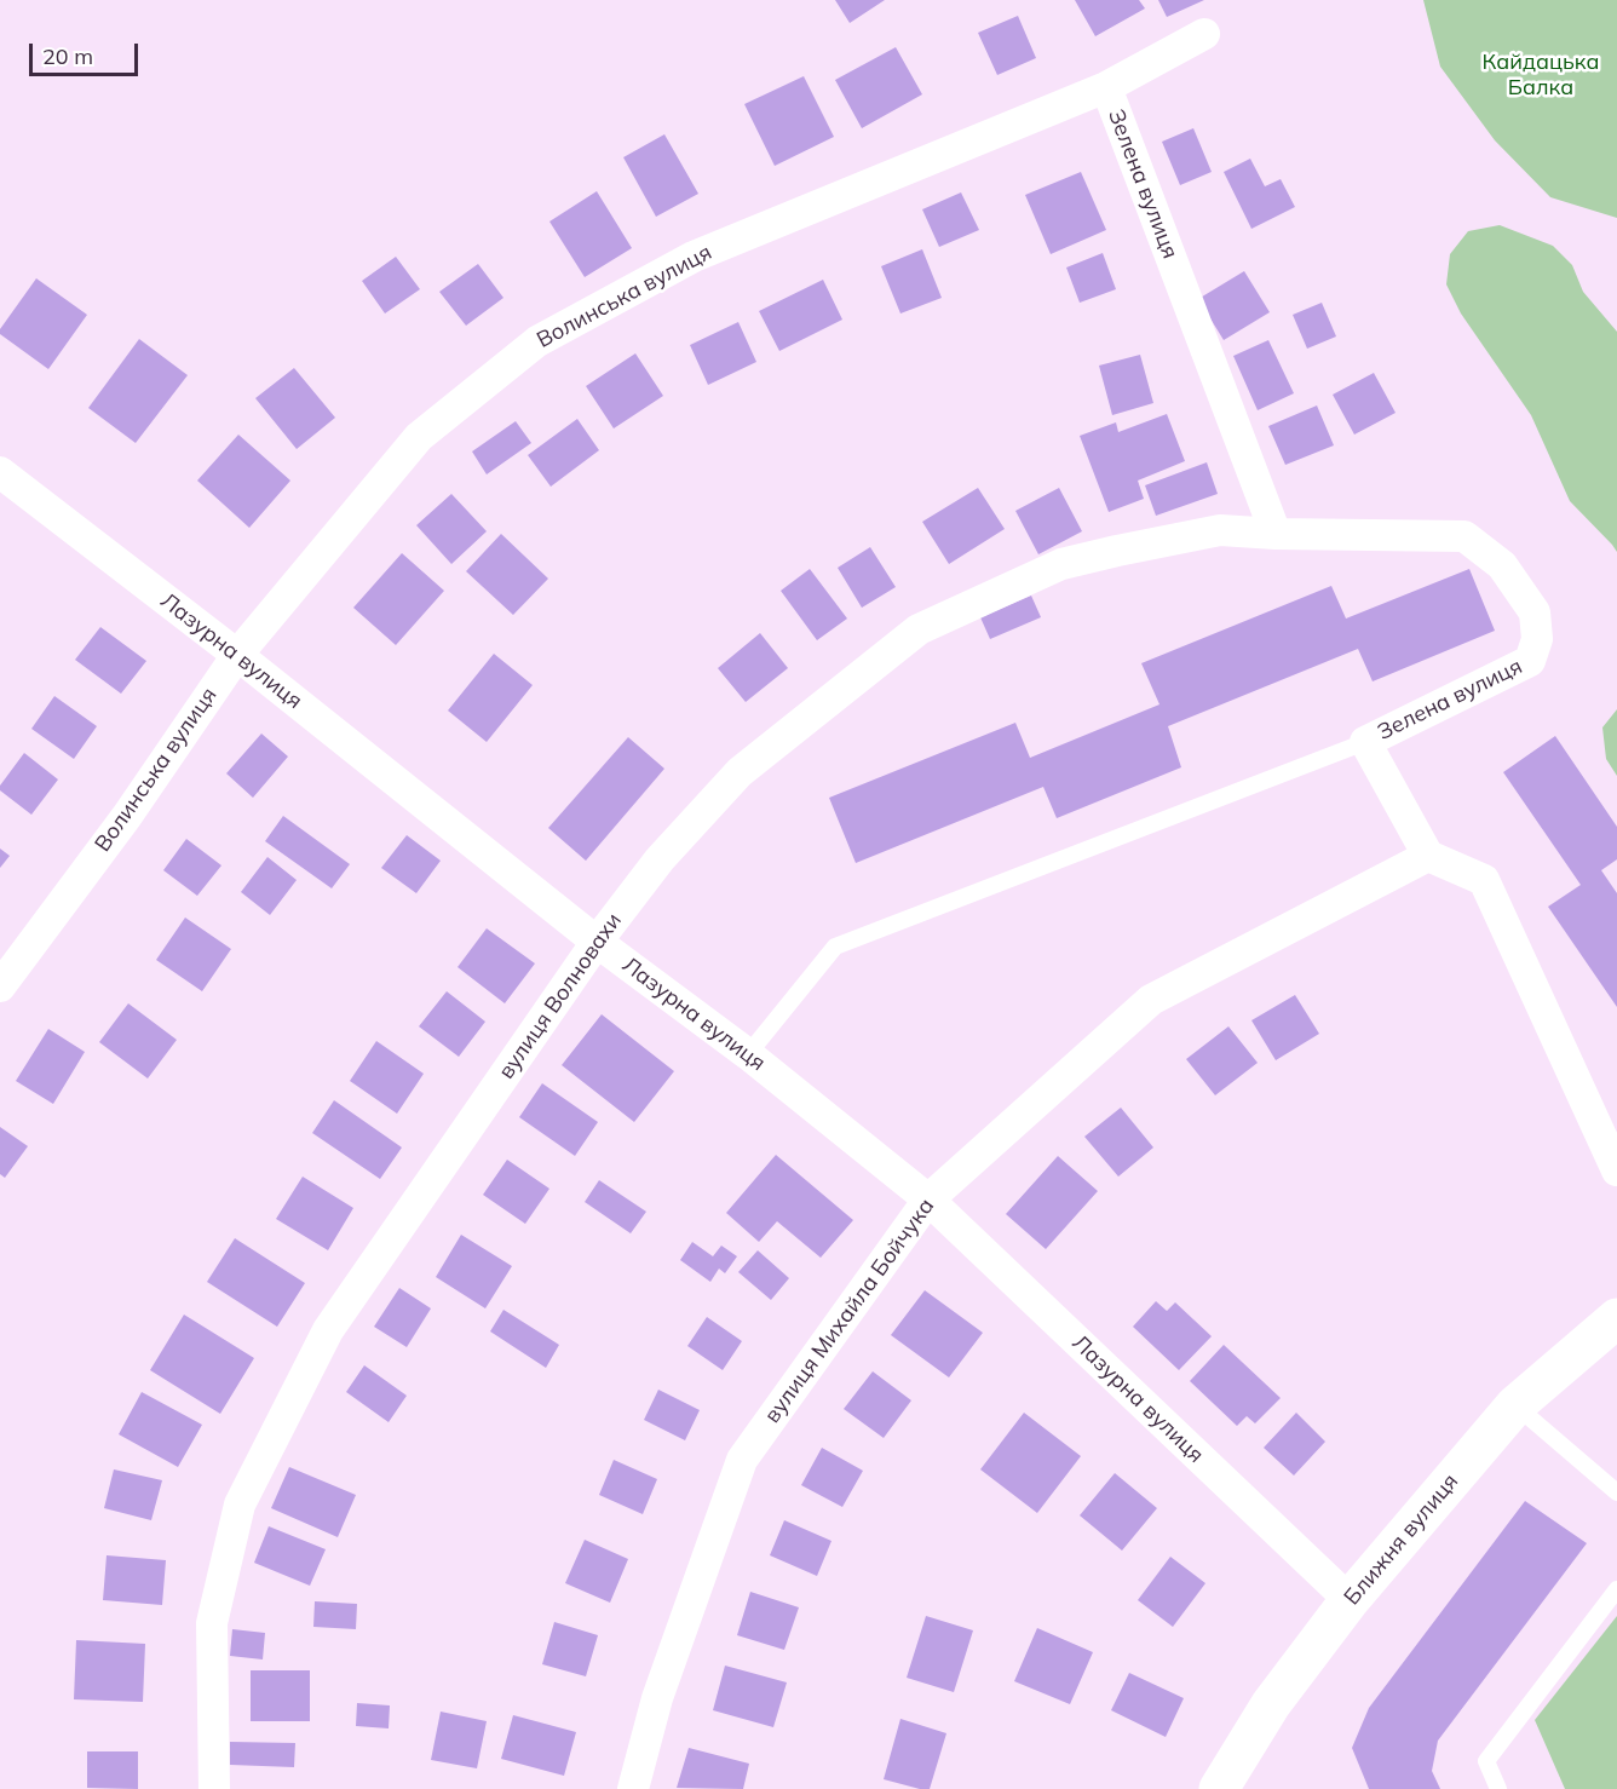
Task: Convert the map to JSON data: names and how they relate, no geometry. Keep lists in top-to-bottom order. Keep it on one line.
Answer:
{"streets":{"street":["Зелена вулиця","Волинська вулиця","Лазурна вулиця","вулиця Волновахи","вулиця Михайла Бойчука","Ближня вулиця"]},"crossings":[["Зелена вулиця","Волинська вулиця"],["Зелена вулиця","вулиця Волновахи"],["Зелена вулиця","вулиця Михайла Бойчука"],["Волинська вулиця","Лазурна вулиця"],["Лазурна вулиця","вулиця Волновахи"],["Лазурна вулиця","вулиця Михайла Бойчука"],["Лазурна вулиця","Ближня вулиця"]],"parks":["Кайдацька Балка"],"scale_bar":"20 m"}
